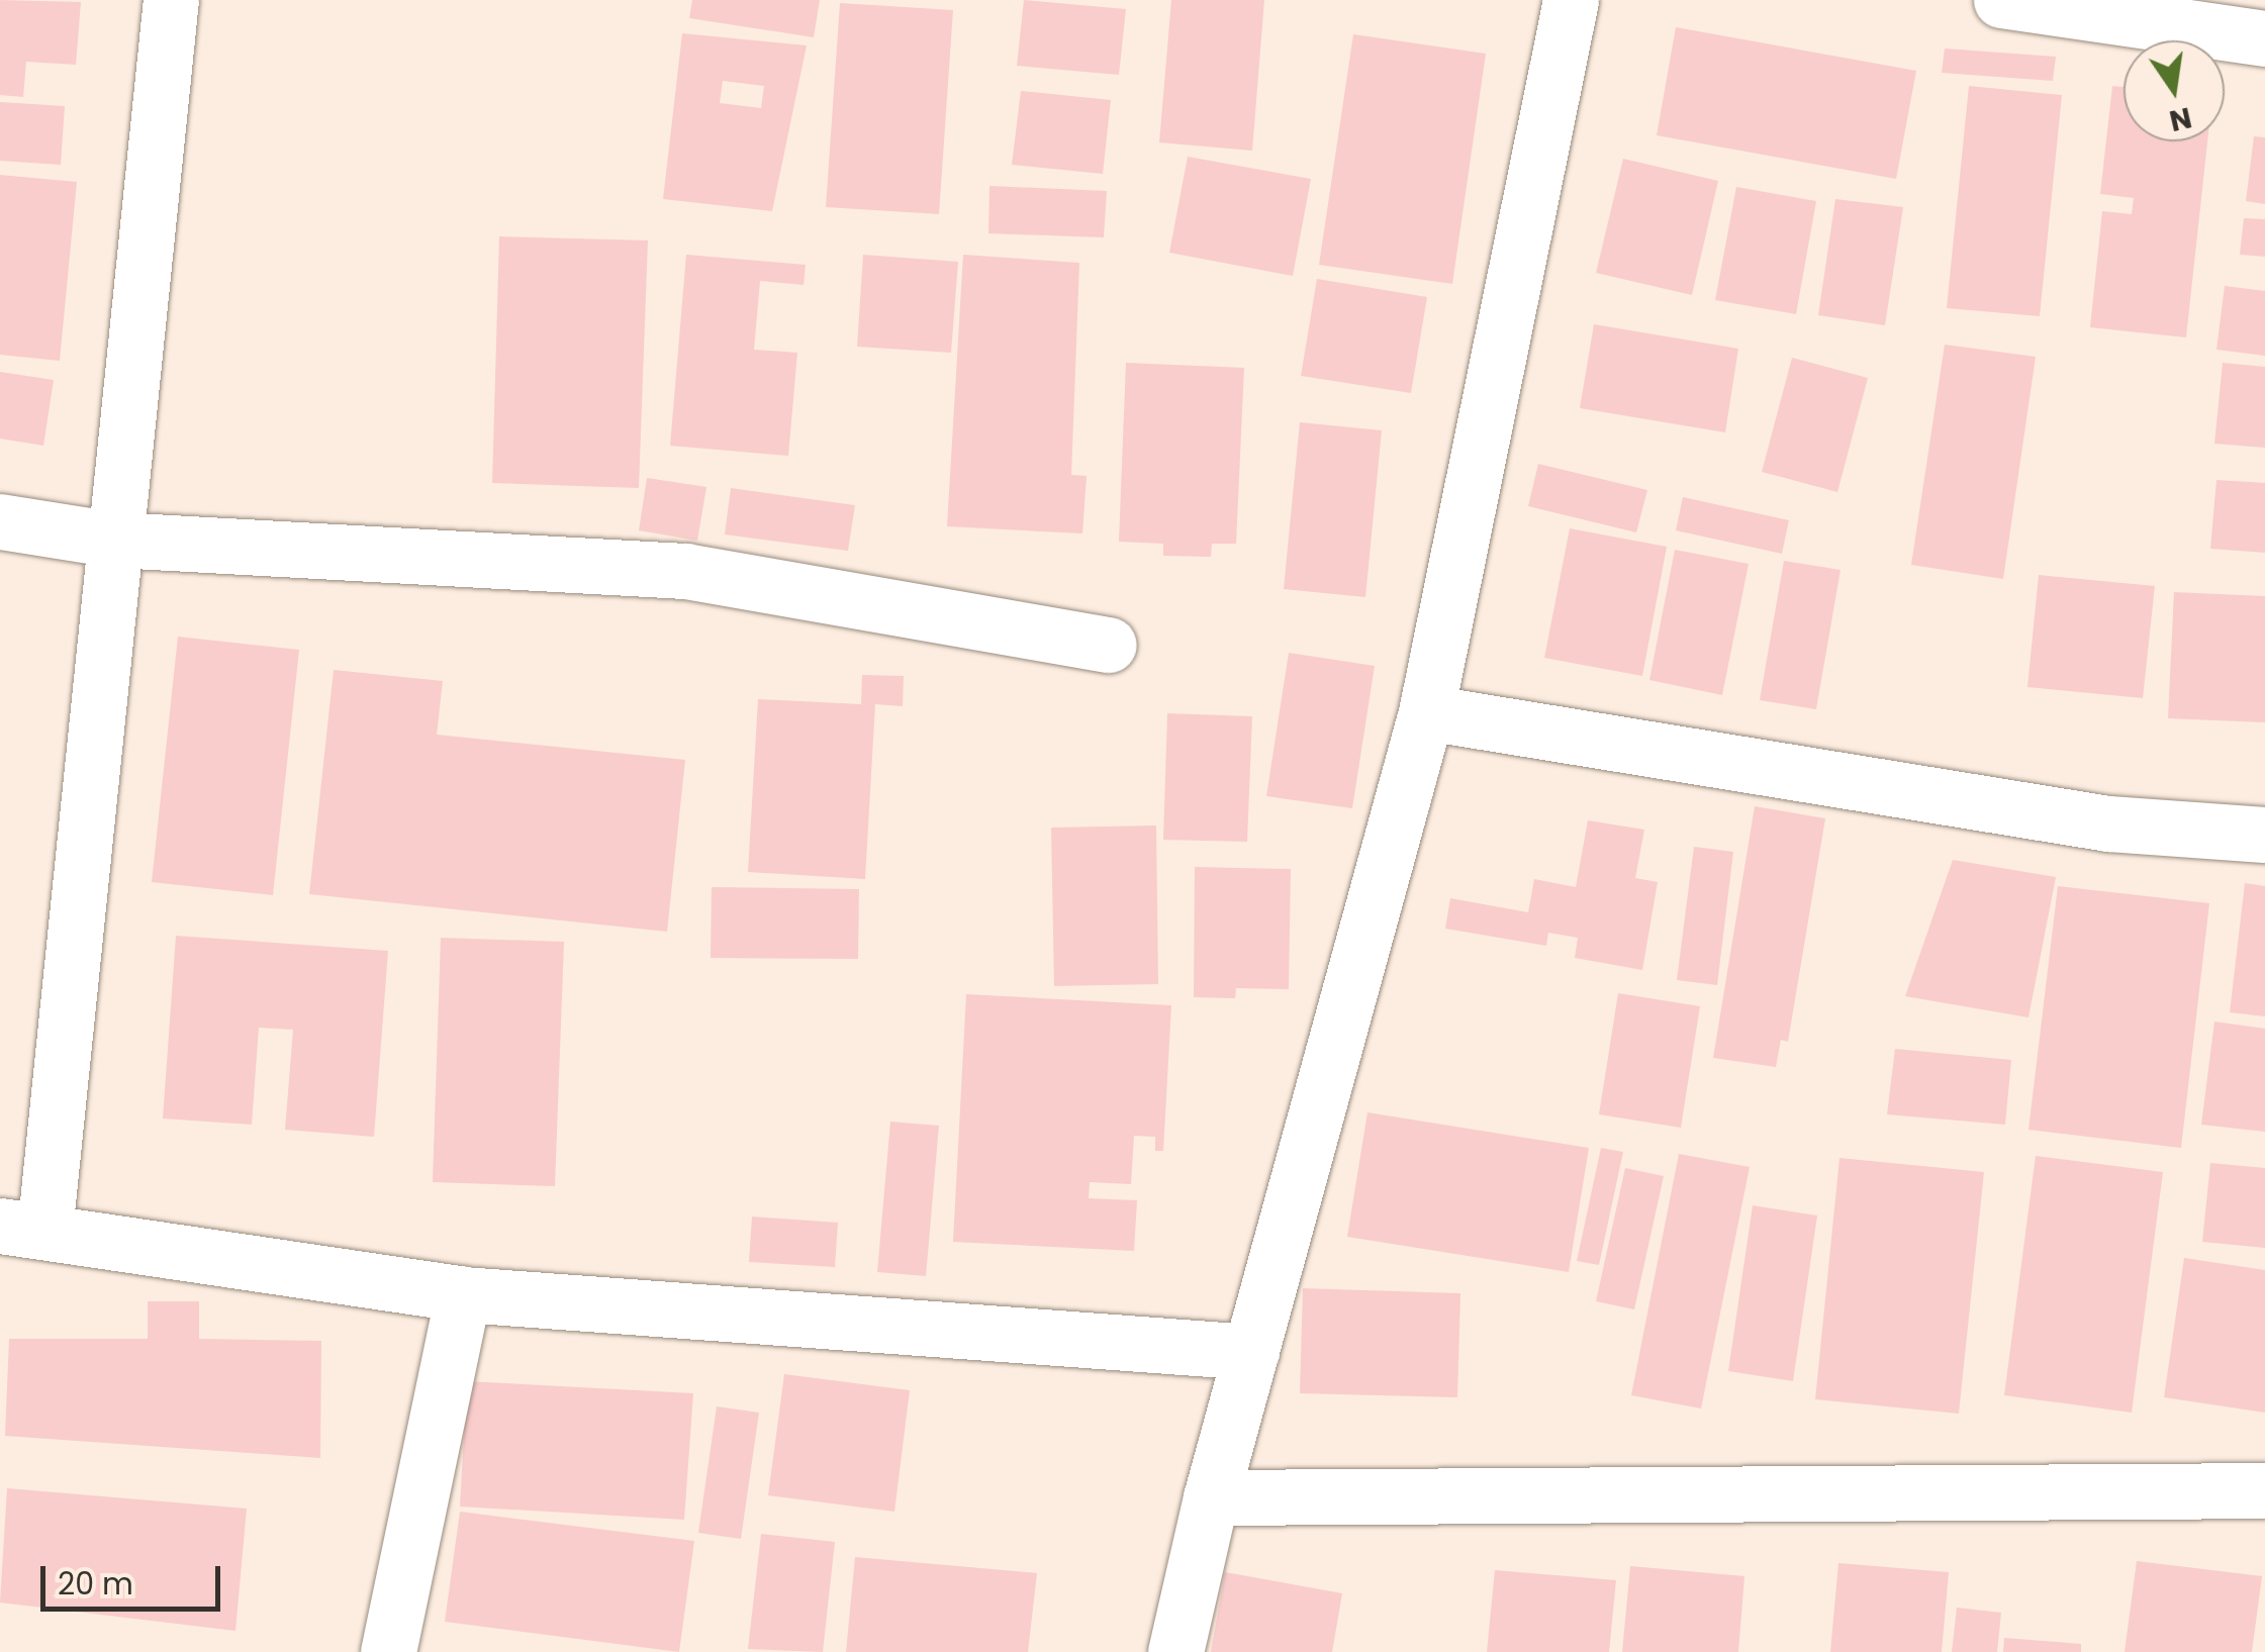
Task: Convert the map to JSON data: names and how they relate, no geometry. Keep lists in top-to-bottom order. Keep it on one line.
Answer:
{"scale_bar":"20 m","north":"bottom"}
